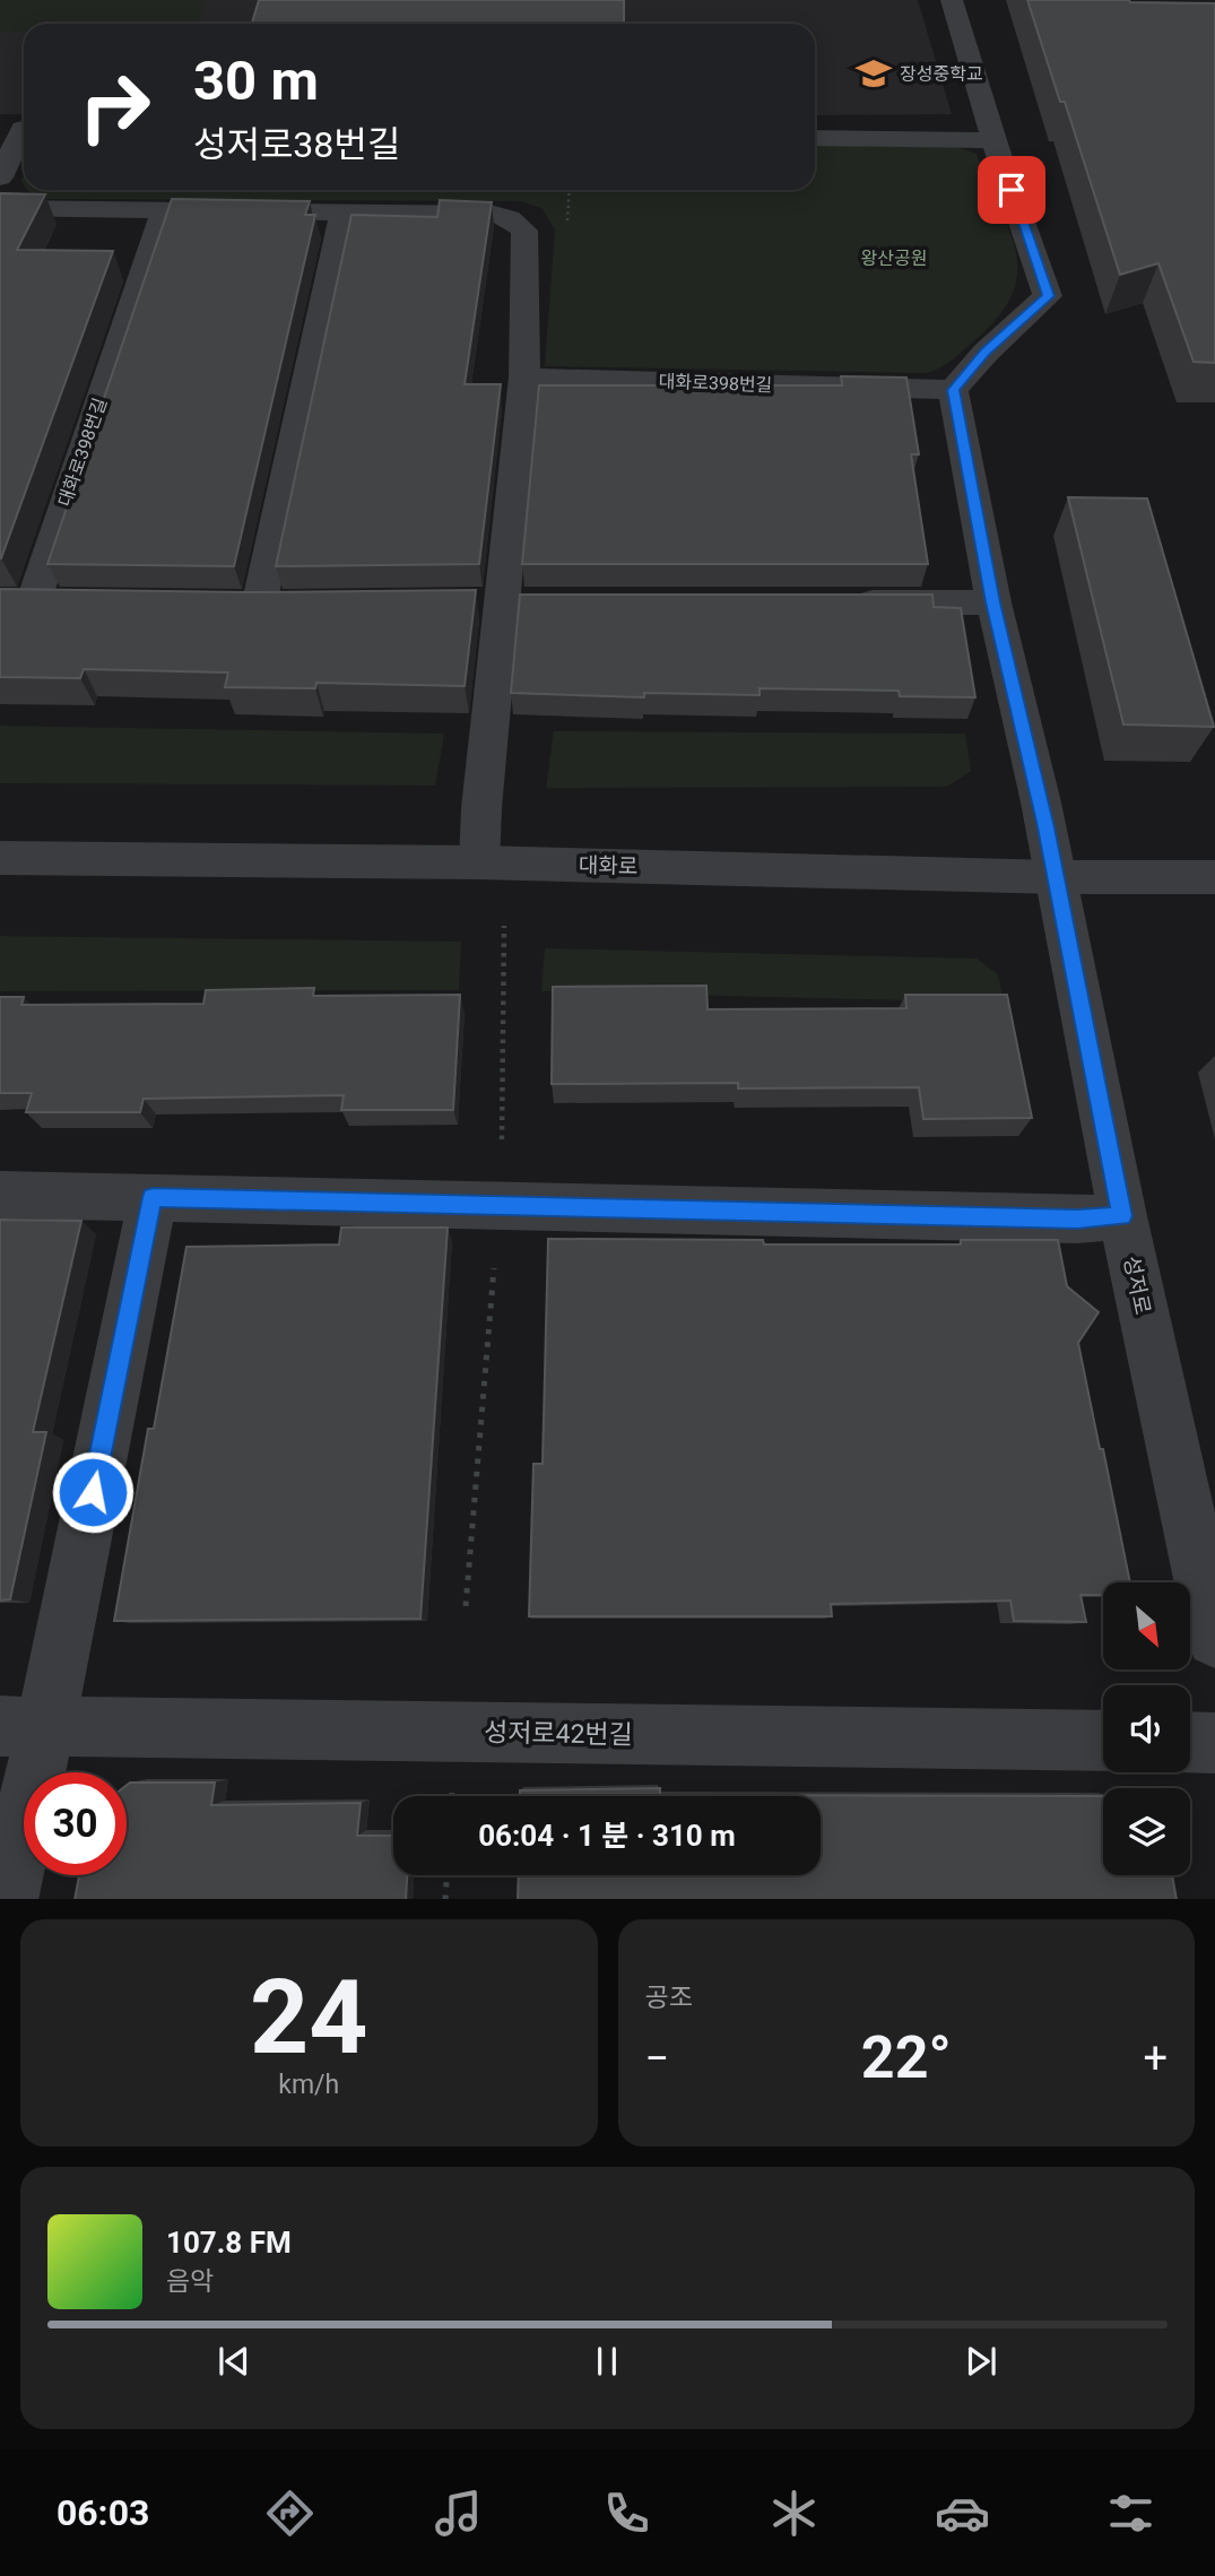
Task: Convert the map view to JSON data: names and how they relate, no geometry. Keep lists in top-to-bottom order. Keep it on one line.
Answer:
{"streets":{"street":["대화로398번길","대화로","성저로","성저로42번길"]},"crossings":[["대화로398번길","성저로"],["대화로","성저로"]],"parks":["왕산공원"],"places":{"school or university":["장성중학교"]},"north":"bottom right","page":{"turn":["30 m","성저로38번길"],"limit":"30","trip":"06:04 · 1 분 · 310 m","tile":[["24","km/h"],"공조"],"heat":["−","22°","+"],"song":["107.8 FM","음악"],"tabs":"06:03"}}
